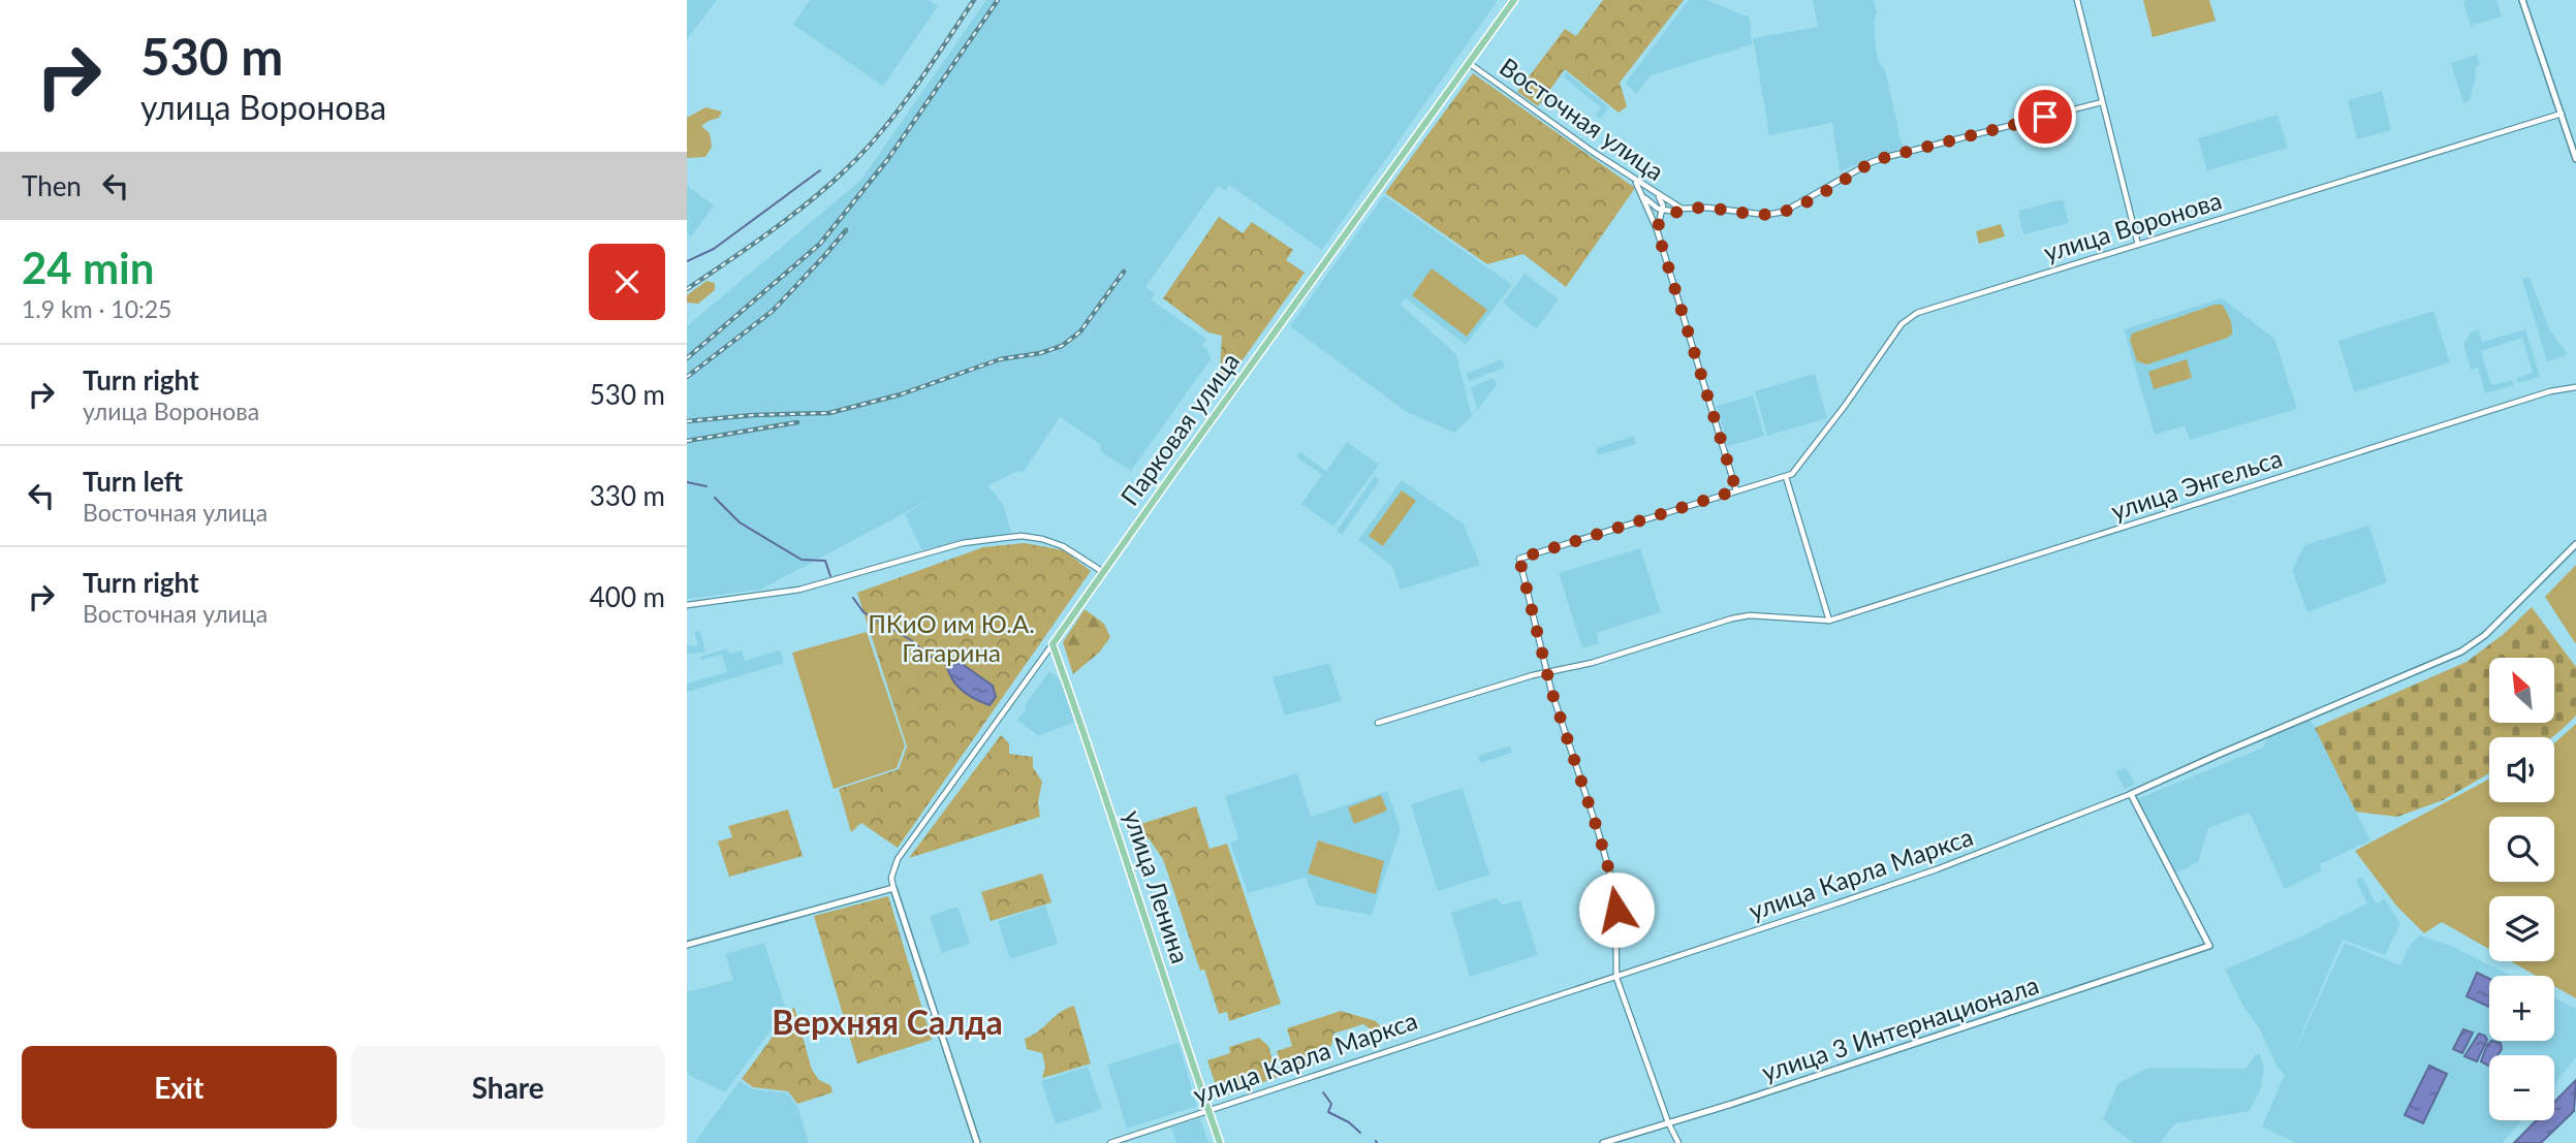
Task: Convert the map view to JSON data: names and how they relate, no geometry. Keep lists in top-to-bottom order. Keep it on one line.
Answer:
{"streets":{"main road":["Парковая улица","улица Карла Маркса","улица Ленина","улица 3 Интернационала"],"street":["Восточная улица","улица Воронова","улица Энгельса"]},"crossings":[["Восточная улица","Парковая улица"],["Парковая улица","улица Ленина"],["улица Карла Маркса","улица Ленина"],["улица Карла Маркса","улица 3 Интернационала"]],"districts":["Верхняя Салда"],"parks":["ПКиО им Ю.А. Гагарина"],"north":"top left","page":{"turn":["530 m","улица Воронова"],"then":"Then","heading":["24 min","1.9 km · 10:25"],"list":[{"name":"Turn right","note":"улица Воронова","value":"530 m"},{"name":"Turn left","note":"Восточная улица","value":"330 m"},{"name":"Turn right","note":"Восточная улица","value":"400 m"}],"map_buttons":["+","−"],"buttons":["Exit","Share"]}}
